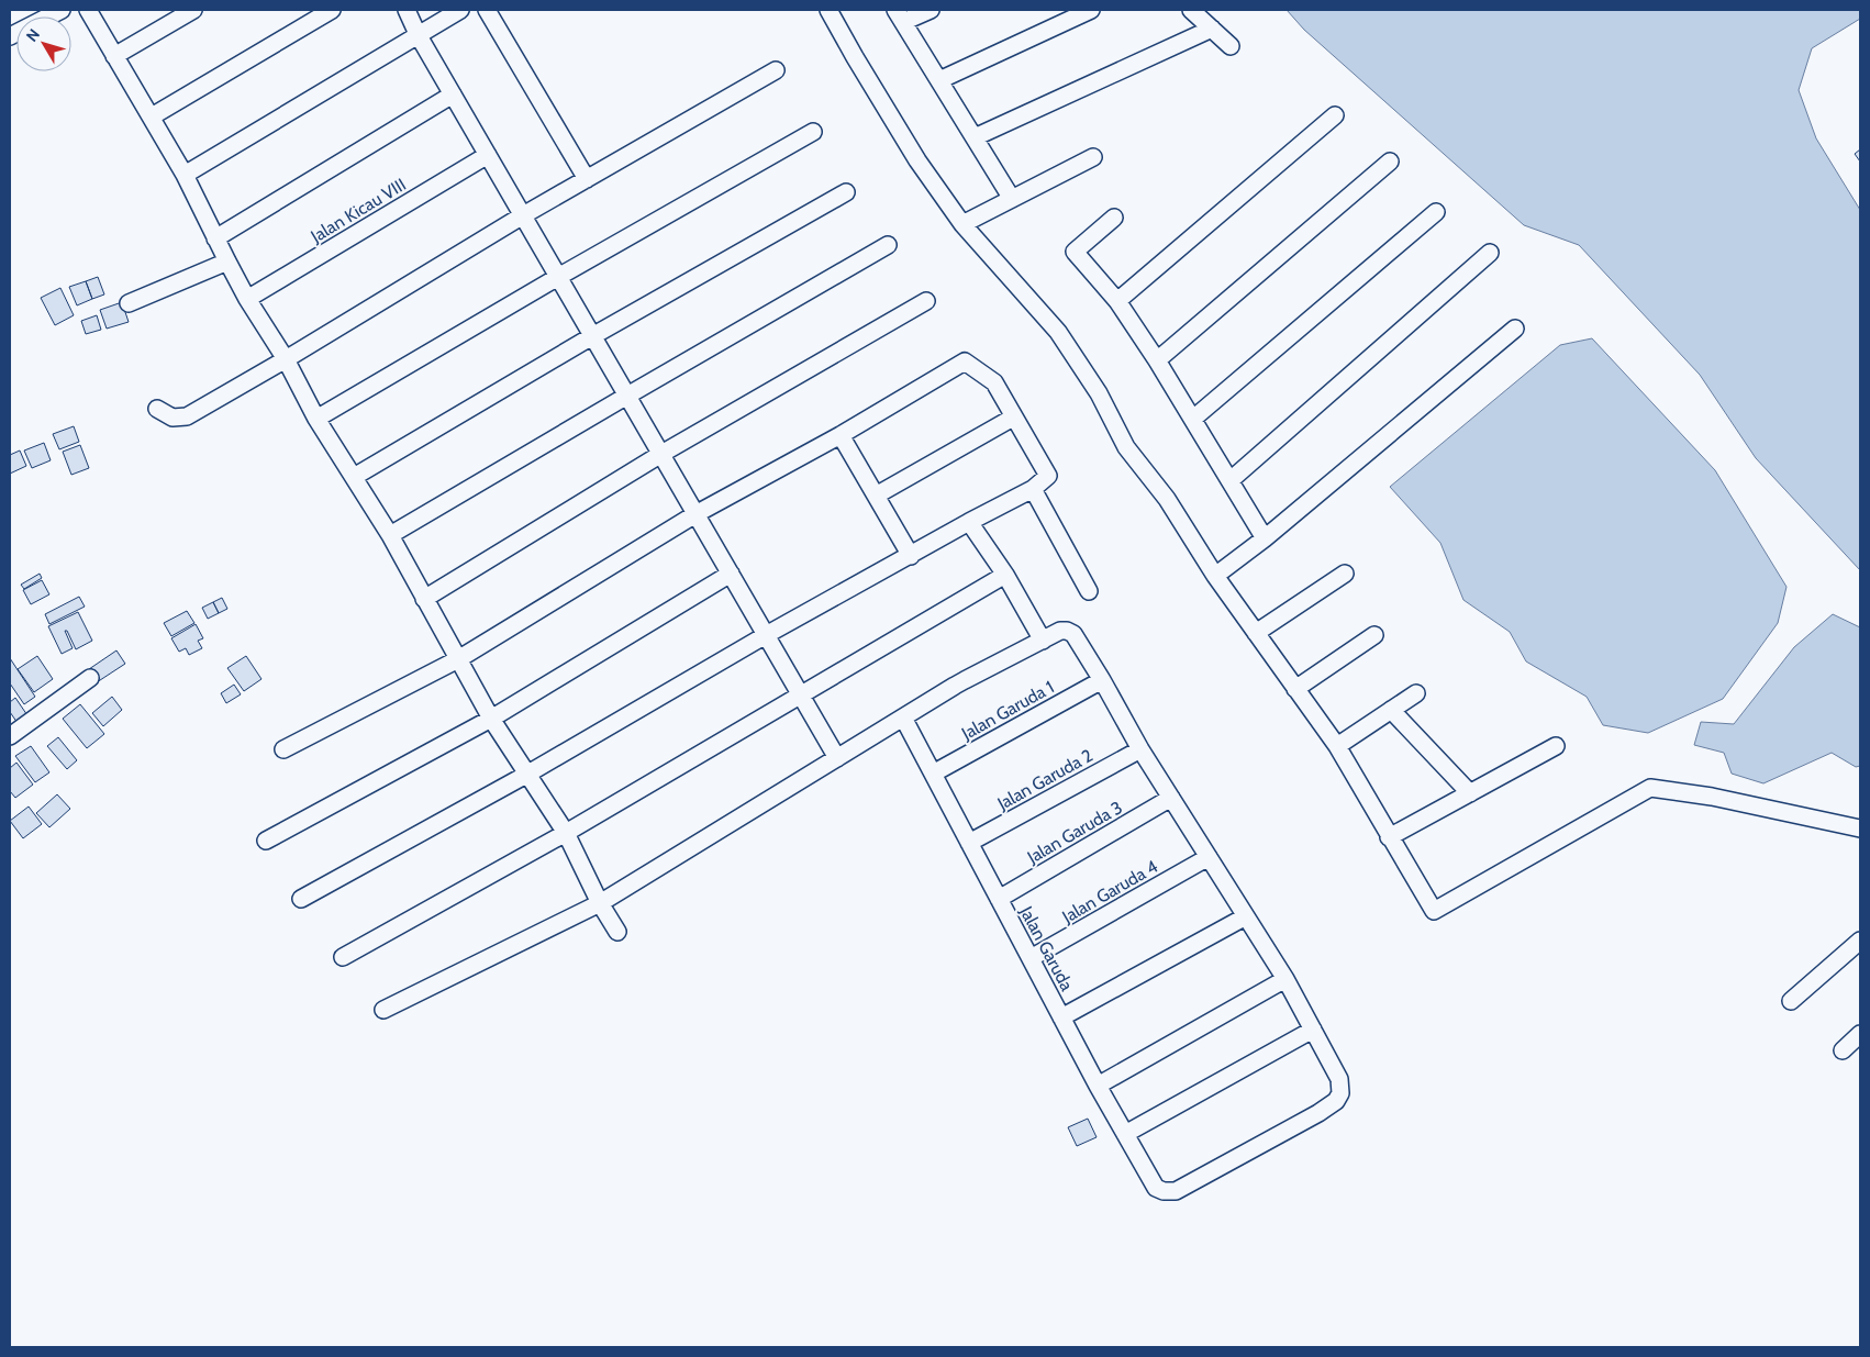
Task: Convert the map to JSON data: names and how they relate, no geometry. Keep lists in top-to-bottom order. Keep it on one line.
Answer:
{"streets":{"street":["Jalan Kicau VIII","Jalan Garuda 1","Jalan Garuda 2","Jalan Garuda 3","Jalan Garuda 4","Jalan Garuda"]},"crossings":[["Jalan Garuda 1","Jalan Garuda"],["Jalan Garuda 2","Jalan Garuda"],["Jalan Garuda 3","Jalan Garuda"],["Jalan Garuda 4","Jalan Garuda"]],"north":"top left"}
